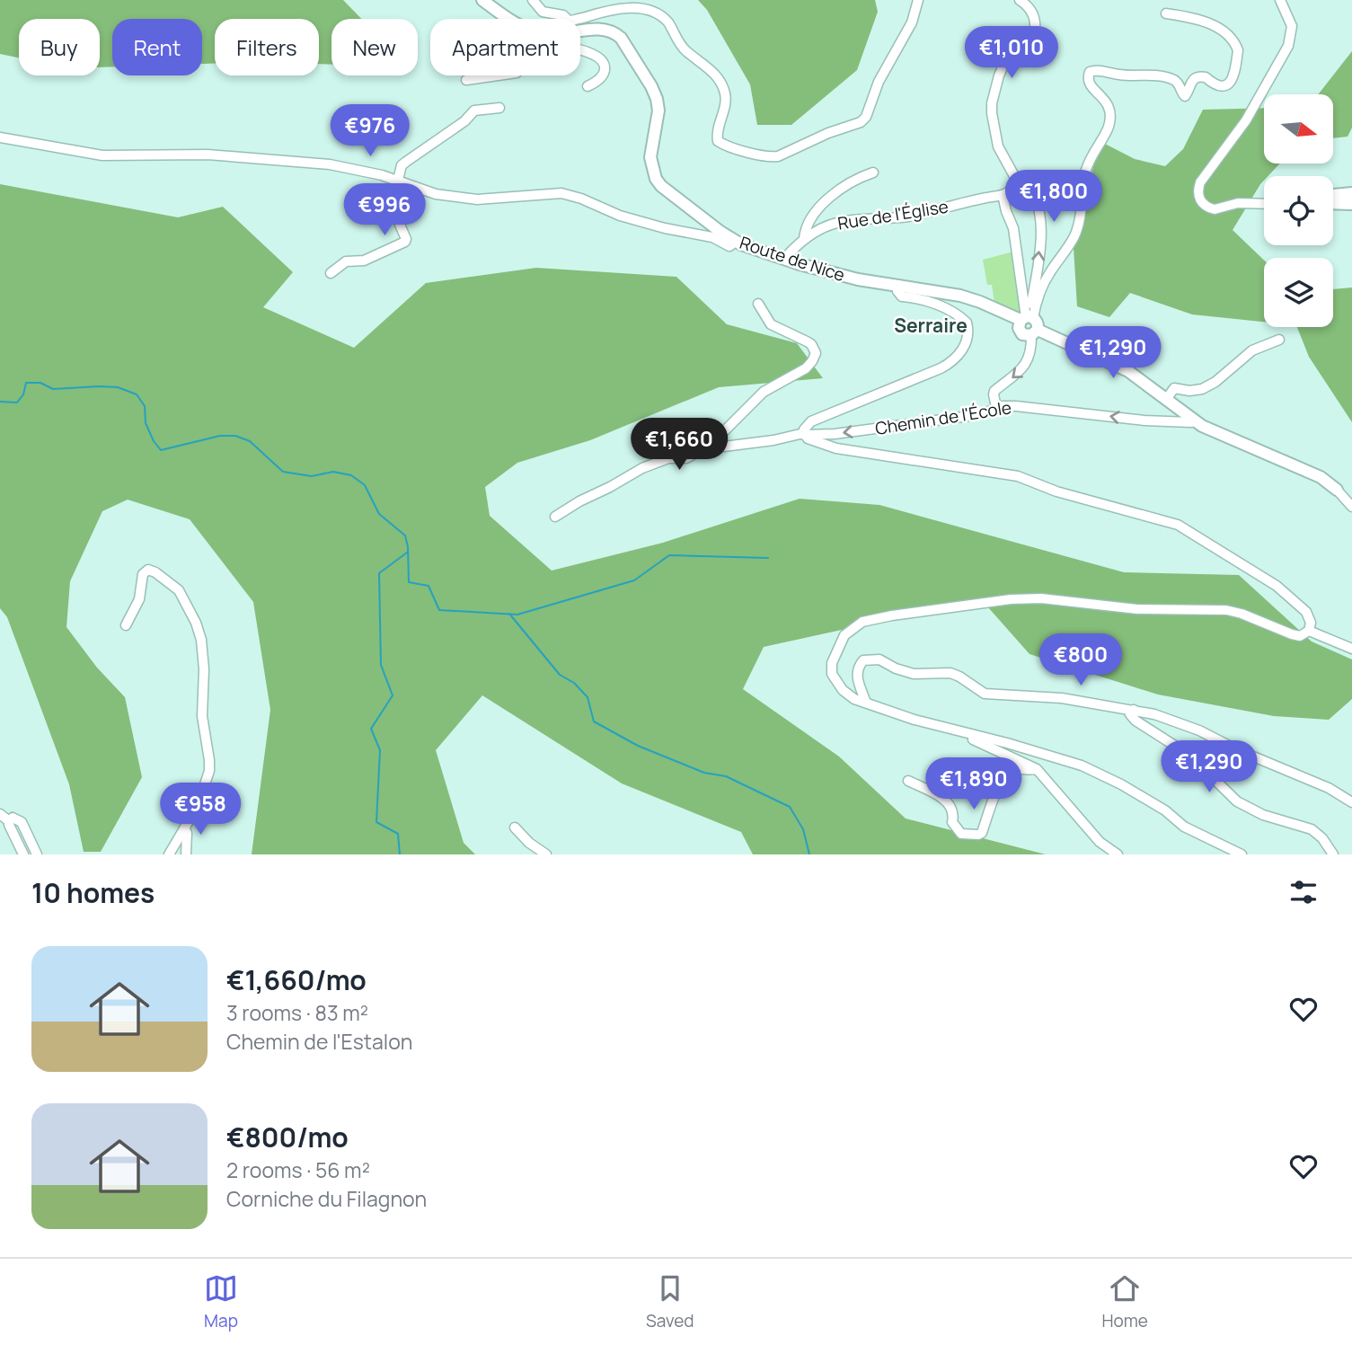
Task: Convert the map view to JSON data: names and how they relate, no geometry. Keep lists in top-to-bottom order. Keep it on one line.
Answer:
{"streets":{"main road":["Route de Nice"],"street":["Rue de l'Église","Chemin de l'École"]},"crossings":[["Rue de l'Église","Route de Nice"],["Route de Nice","Chemin de l'École"]],"one_way":["Chemin de l'École"],"districts":["Serraire"],"north":"right","page":{"chip":["Buy","Rent","Filters","New","Apartment"],"price":["€1,010","€976","€1,800","€996","€1,290","€1,660","€800","€1,290","€1,890","€958"],"heading":"10 homes","list":[{"name":"€1,660/mo","note":"3 rooms · 83 m² · Chemin de l'Estalon"},{"name":"€800/mo","note":"2 rooms · 56 m² · Corniche du Filagnon"}],"tabs":["Map","Saved","Home"]}}
